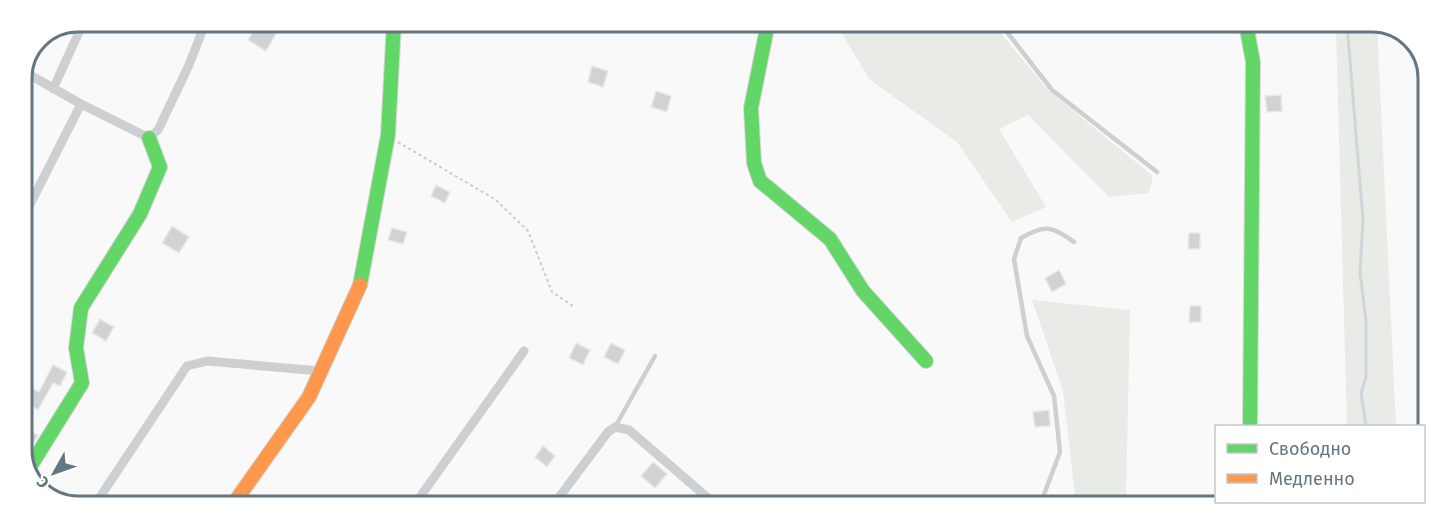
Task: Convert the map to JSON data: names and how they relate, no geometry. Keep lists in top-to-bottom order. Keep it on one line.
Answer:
{"legend":["Свободно","Медленно"],"north":"bottom left"}
